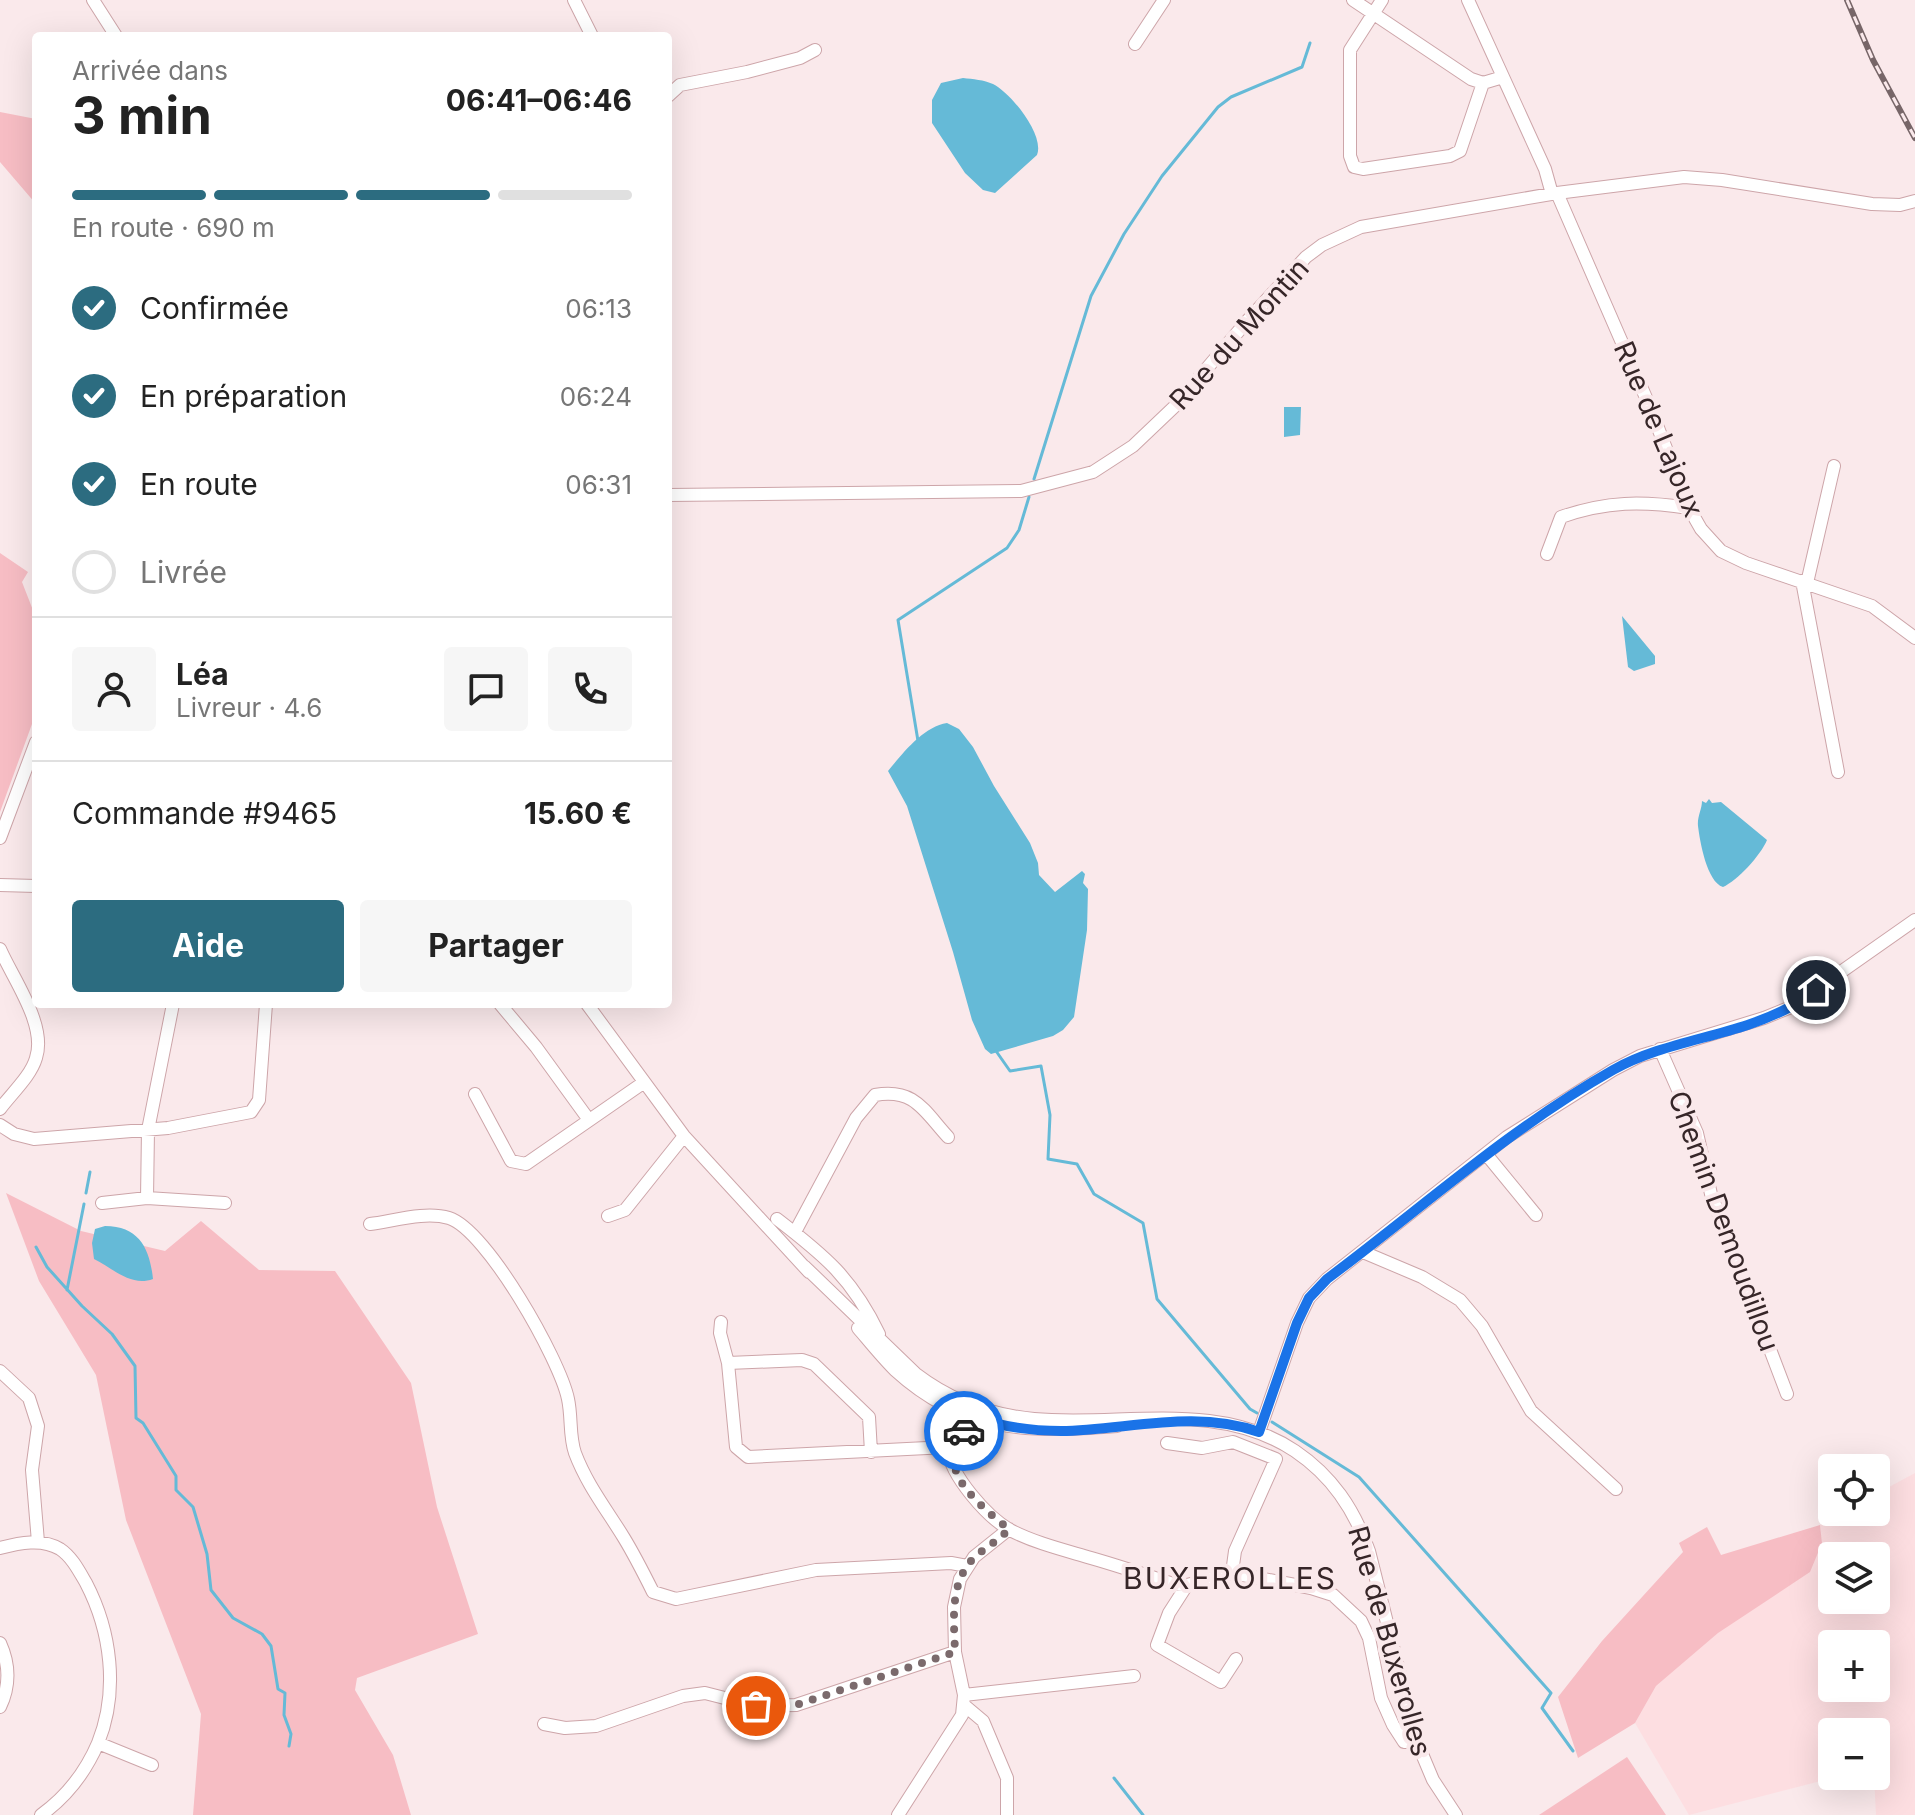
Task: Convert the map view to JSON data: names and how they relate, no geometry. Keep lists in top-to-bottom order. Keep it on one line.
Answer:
{"streets":{"street":["Rue du Montin","Rue de Lajoux","Chemin Demoudillou","Rue de Buxerolles"]},"crossings":[["Rue du Montin","Rue de Lajoux"]],"districts":["BUXEROLLES"],"page":{"heading":["3 min","Arrivée dans","06:41–06:46"],"panel":["Léa","Livreur · 4.6","Commande #9465","15.60 €"],"bar":"En route · 690 m","list":[["Confirmée","06:13"],["En préparation","06:24"],["En route","06:31"],"Livrée"],"buttons":["Aide","Partager"],"map_buttons":["+","−"]}}
